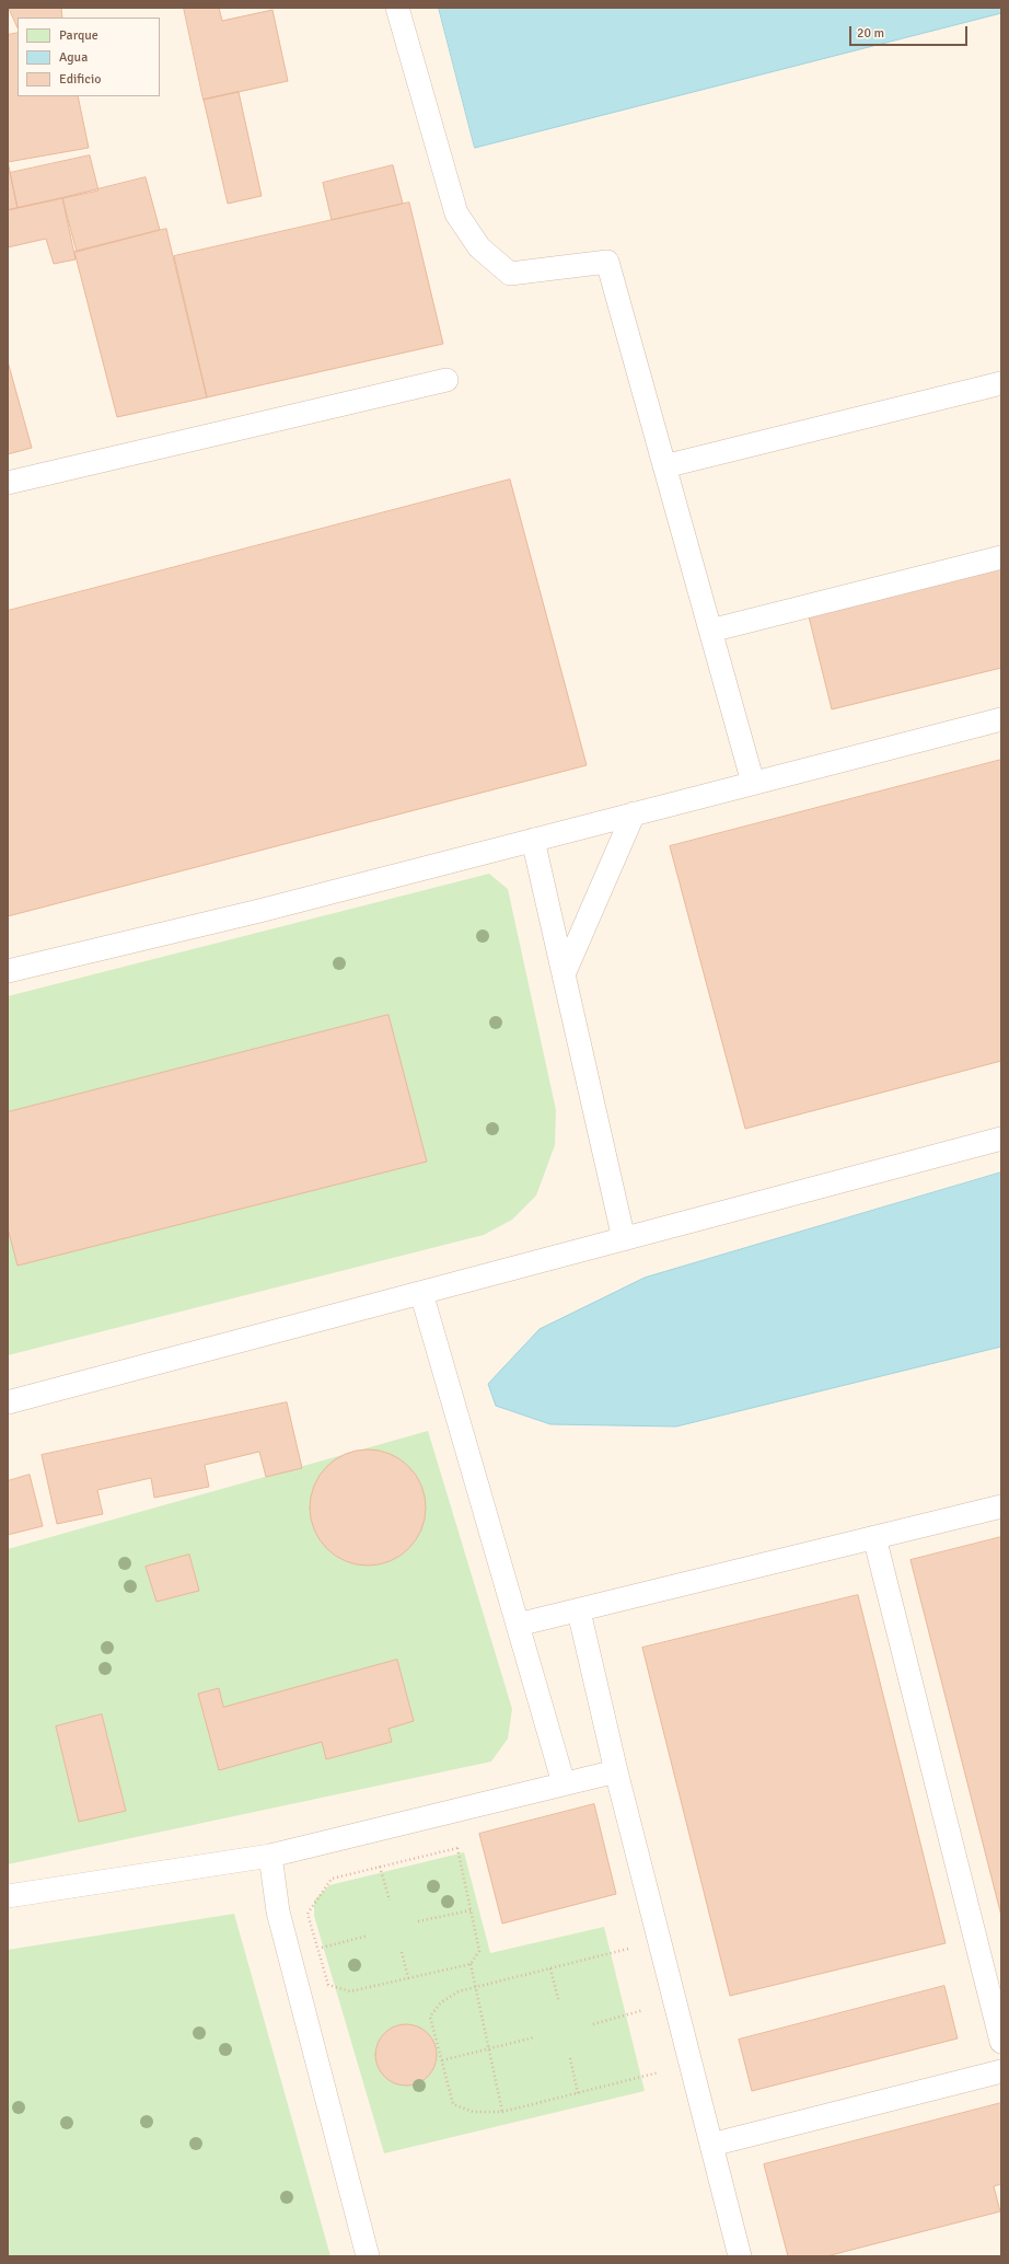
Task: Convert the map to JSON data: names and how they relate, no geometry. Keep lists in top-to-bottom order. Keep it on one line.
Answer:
{"legend":["Parque","Agua","Edificio"],"scale_bar":"20 m"}
